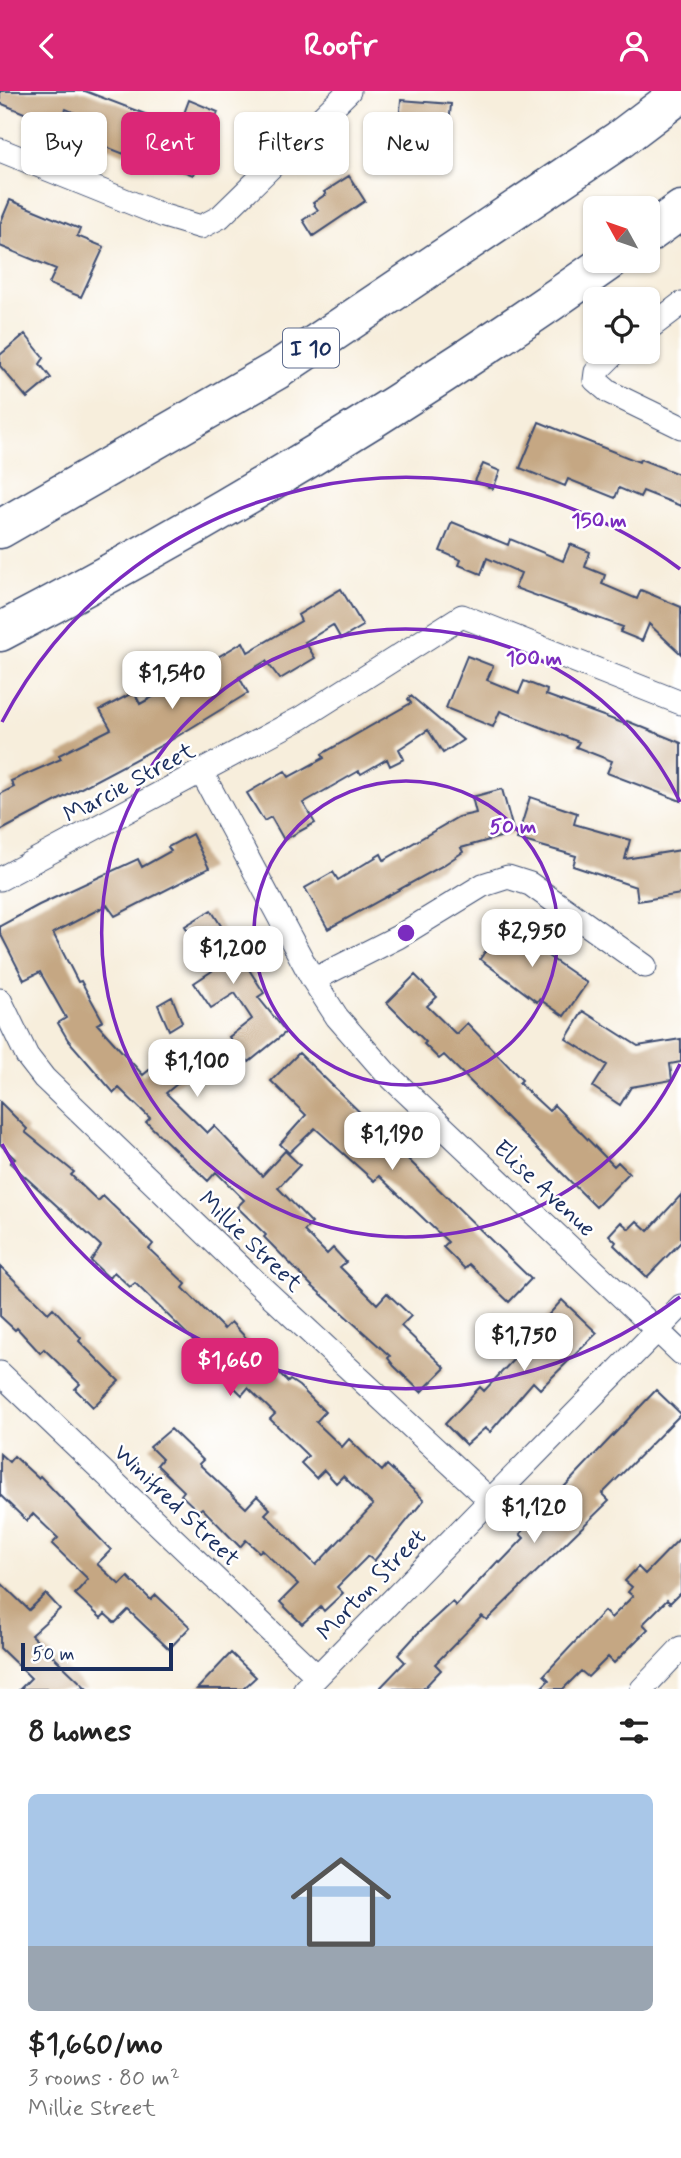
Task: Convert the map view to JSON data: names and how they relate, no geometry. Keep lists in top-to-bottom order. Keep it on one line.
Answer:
{"streets":{"highway":["I 10"],"street":["Marcie Street","Elise Avenue","Millie Street","Winifred Street","Morton Street"]},"crossings":[["Marcie Street","Elise Avenue"],["Elise Avenue","Morton Street"],["Millie Street","Morton Street"],["Winifred Street","Morton Street"]],"scale_bar":"50 m","north":"top left","page":{"header":"Roofr","chip":["Buy","Rent","Filters","New"],"price":["$1,540","$2,950","$1,200","$1,100","$1,190","$1,750","$1,660","$1,120"],"scale":"50 m","heading":"8 homes","list":[{"name":"$1,660/mo","note":"3 rooms · 80 m² · Millie Street"}]},"rings":["150 m","100 m","50 m"]}
